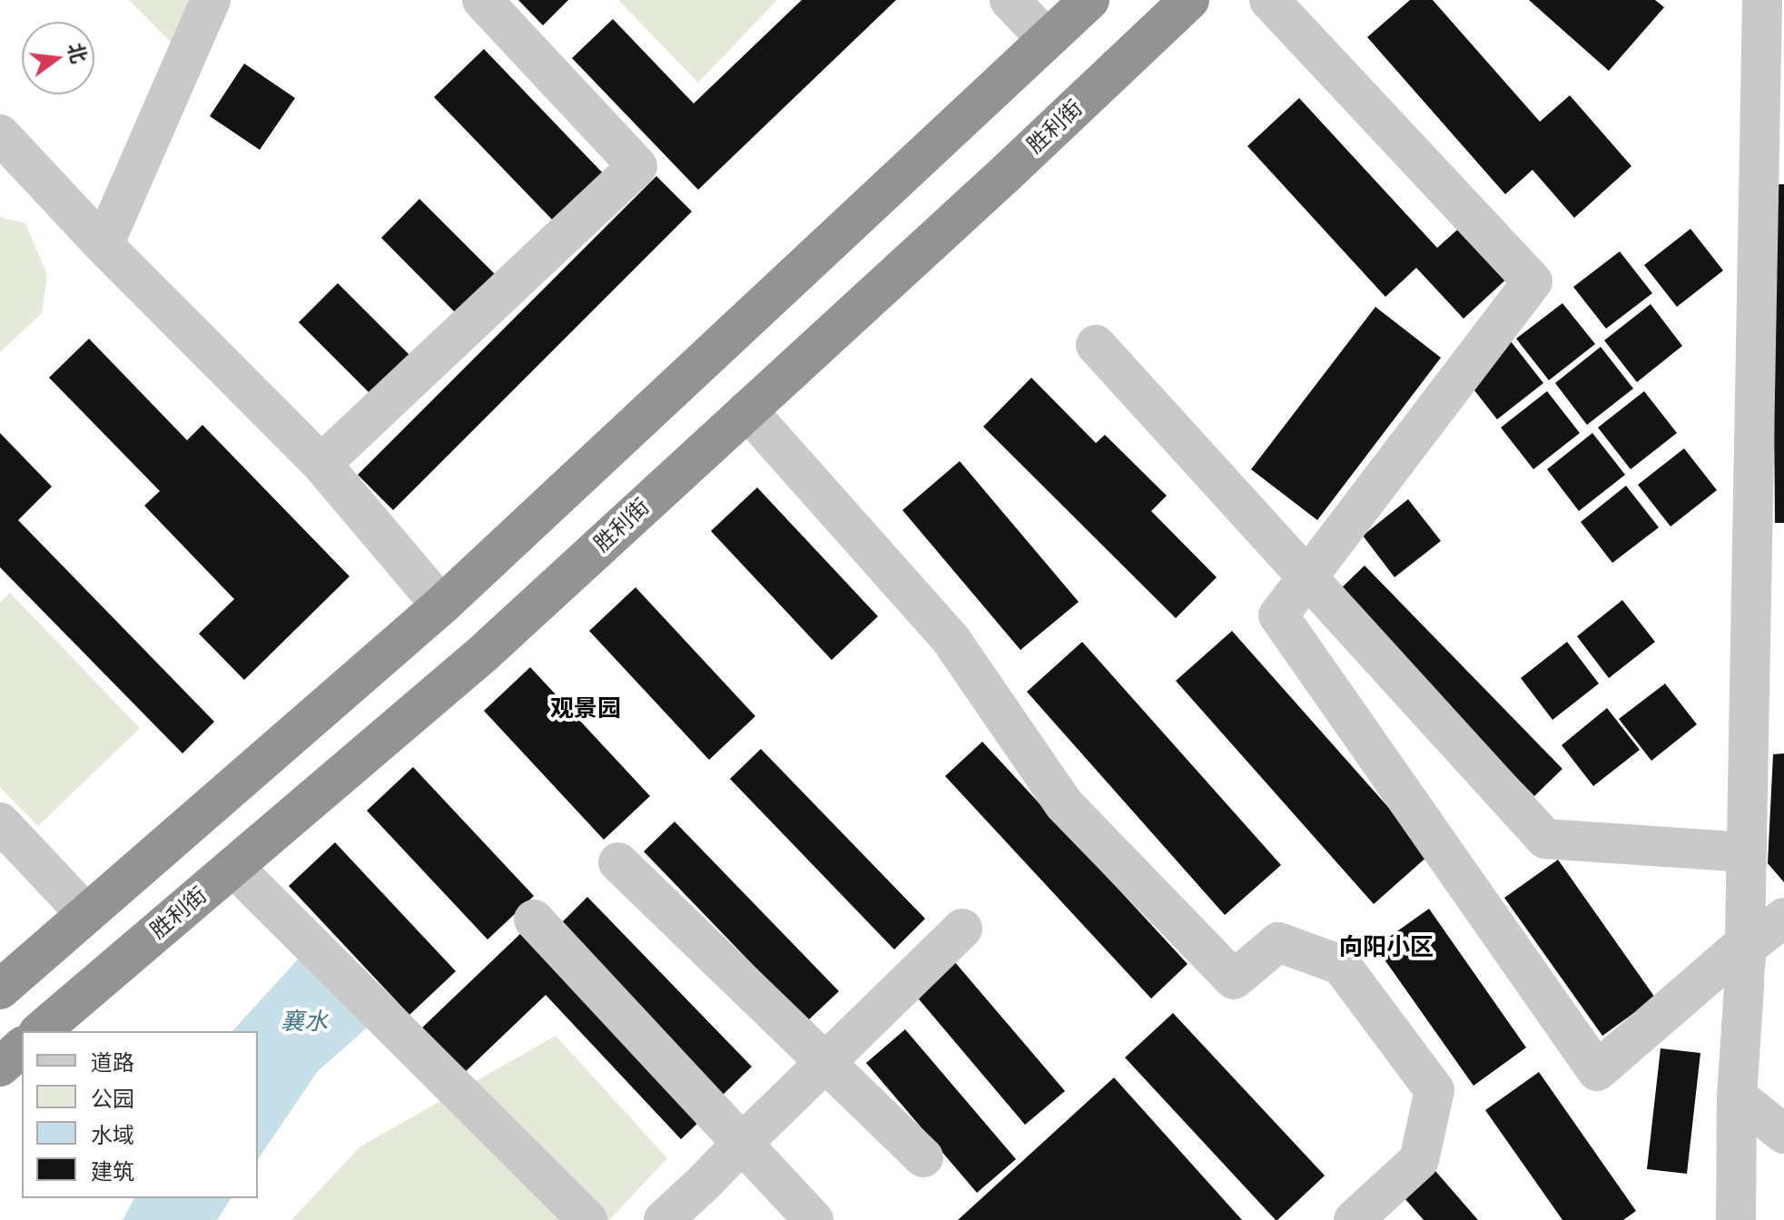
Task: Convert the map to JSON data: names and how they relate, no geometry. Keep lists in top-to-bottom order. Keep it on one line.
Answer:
{"streets":{"highway":["胜利街"]},"districts":["观景园","向阳小区"],"water":["襄水"],"legend":["道路","公园","水域","建筑"],"north":"right"}
